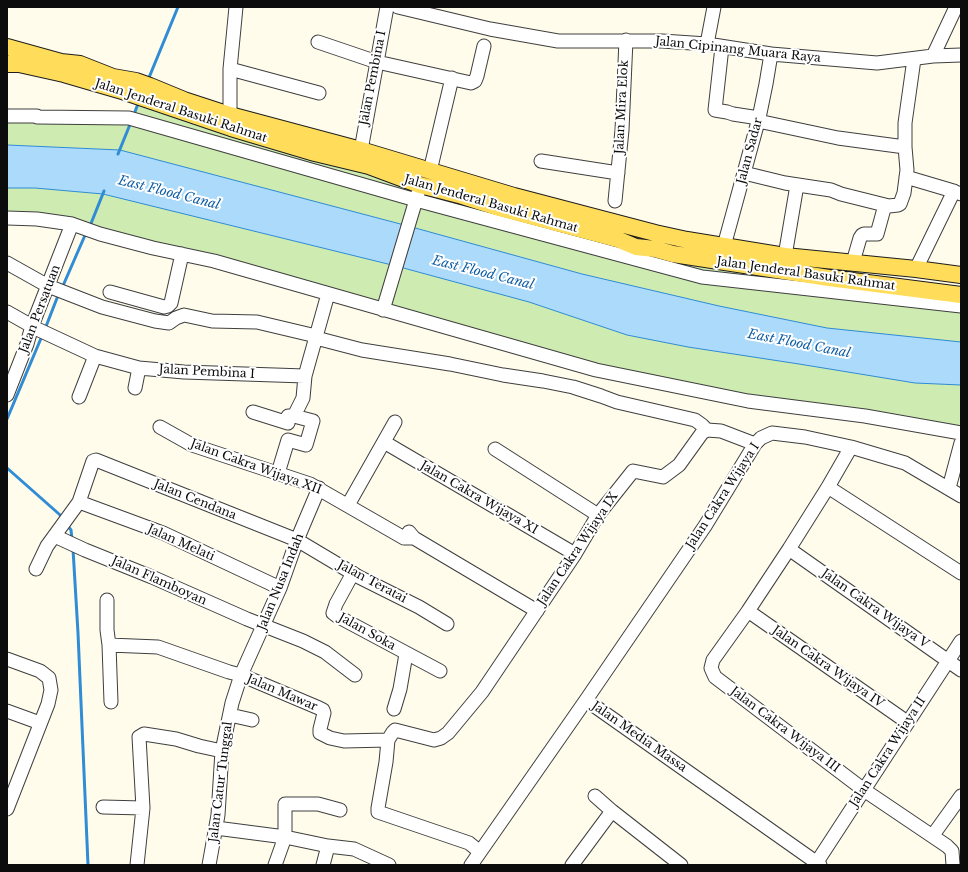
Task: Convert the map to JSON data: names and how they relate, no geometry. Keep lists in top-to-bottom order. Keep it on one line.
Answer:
{"streets":{"main road":["Jalan Jenderal Basuki Rahmat"],"street":["Jalan Cipinang Muara Raya","Jalan Pembina I","Jalan Mira Elok","Jalan Sadar","Jalan Persatuan","Jalan Cakra Wijaya XII","Jalan Cakra Wijaya I","Jalan Cakra Wijaya XI","Jalan Cendana","Jalan Melati","Jalan Cakra Wijaya IX","Jalan Flamboyan","Jalan Nusa Indah","Jalan Teratai","Jalan Cakra Wijaya V","Jalan Soka","Jalan Cakra Wijaya IV","Jalan Mawar","Jalan Cakra Wijaya III","Jalan Media Massa","Jalan Cakra Wijaya II","Jalan Catur Tunggal"]},"crossings":[["Jalan Cipinang Muara Raya","Jalan Mira Elok"],["Jalan Cipinang Muara Raya","Jalan Sadar"],["Jalan Pembina I","Jalan Jenderal Basuki Rahmat"],["Jalan Pembina I","Jalan Persatuan"],["Jalan Jenderal Basuki Rahmat","Jalan Sadar"],["Jalan Cakra Wijaya XII","Jalan Cakra Wijaya IX"],["Jalan Cakra Wijaya XII","Jalan Nusa Indah"],["Jalan Cakra Wijaya I","Jalan Media Massa"],["Jalan Cakra Wijaya XI","Jalan Cakra Wijaya IX"],["Jalan Cendana","Jalan Melati"],["Jalan Cendana","Jalan Nusa Indah"],["Jalan Cendana","Jalan Teratai"],["Jalan Melati","Jalan Nusa Indah"],["Jalan Cakra Wijaya IX","Jalan Mawar"],["Jalan Flamboyan","Jalan Nusa Indah"],["Jalan Nusa Indah","Jalan Teratai"],["Jalan Nusa Indah","Jalan Mawar"],["Jalan Nusa Indah","Jalan Catur Tunggal"],["Jalan Teratai","Jalan Soka"],["Jalan Cakra Wijaya V","Jalan Cakra Wijaya II"],["Jalan Cakra Wijaya IV","Jalan Cakra Wijaya III"],["Jalan Cakra Wijaya IV","Jalan Cakra Wijaya II"],["Jalan Mawar","Jalan Catur Tunggal"],["Jalan Cakra Wijaya III","Jalan Cakra Wijaya II"],["Jalan Media Massa","Jalan Cakra Wijaya II"]],"water":["East Flood Canal"]}
